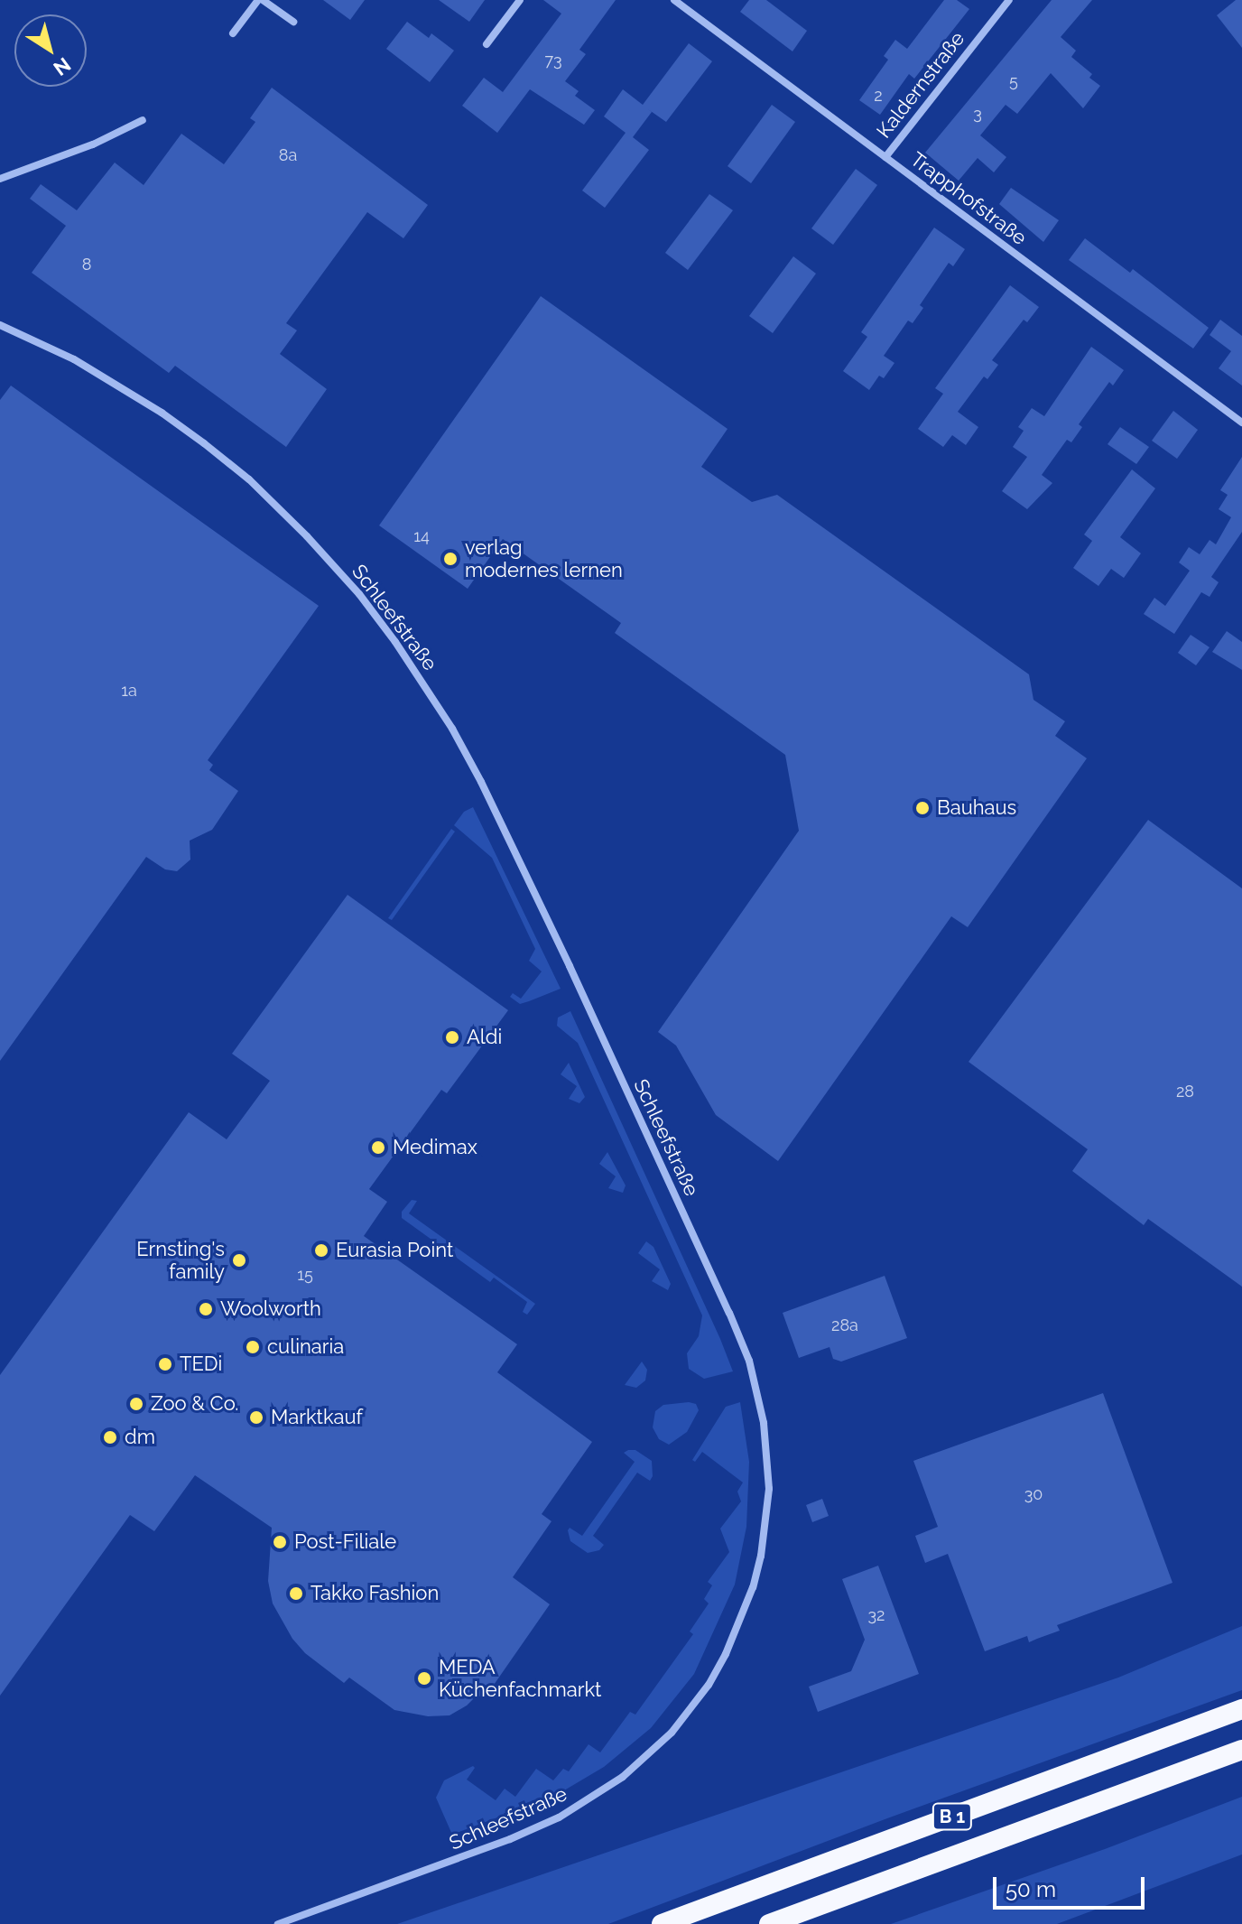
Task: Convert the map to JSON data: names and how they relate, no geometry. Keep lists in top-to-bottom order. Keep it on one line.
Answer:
{"streets":{"highway":["B 1"],"street":["Kaldernstraße","Trapphofstraße","Schleefstraße"]},"crossings":[["Kaldernstraße","Trapphofstraße"]],"places":["verlag modernes lernen","Bauhaus","Aldi","Medimax","Eurasia Point","Ernsting's family","Woolworth","culinaria","TEDi","Zoo & Co.","Marktkauf","dm","Post-Filiale","Takko Fashion","MEDA Küchenfachmarkt"],"house_numbers":["73","5","2","3","8a","8","14","1a","28","15","28a","30","32"],"scale_bar":"50 m","north":"bottom right"}
